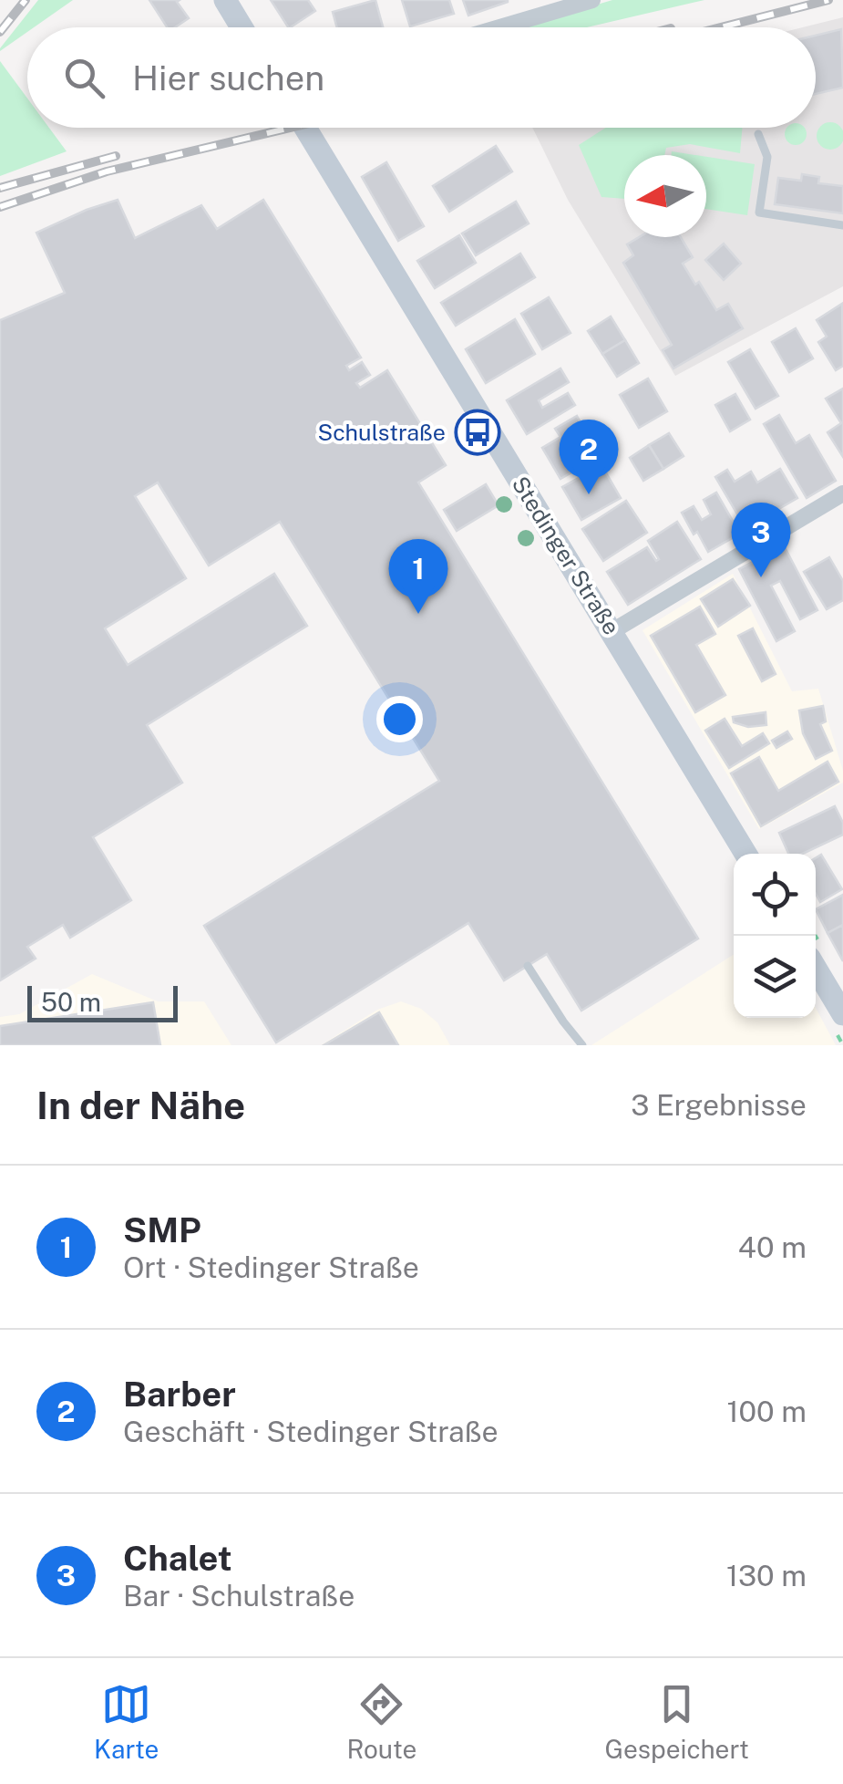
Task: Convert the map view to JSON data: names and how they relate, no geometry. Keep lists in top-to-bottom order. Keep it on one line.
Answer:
{"streets":{"main road":["Stedinger Straße"]},"places":{"bus stop":["Schulstraße"]},"scale_bar":"50 m","north":"left","page":{"search":"Hier suchen","pins":["2","3","1"],"scale":"50 m","heading":["In der Nähe","3 Ergebnisse"],"list":[{"mark":"1","name":"SMP","note":"Ort · Stedinger Straße","value":"40 m"},{"mark":"2","name":"Barber","note":"Geschäft · Stedinger Straße","value":"100 m"},{"mark":"3","name":"Chalet","note":"Bar · Schulstraße","value":"130 m"}],"nav":["Karte","Route","Gespeichert"]}}
